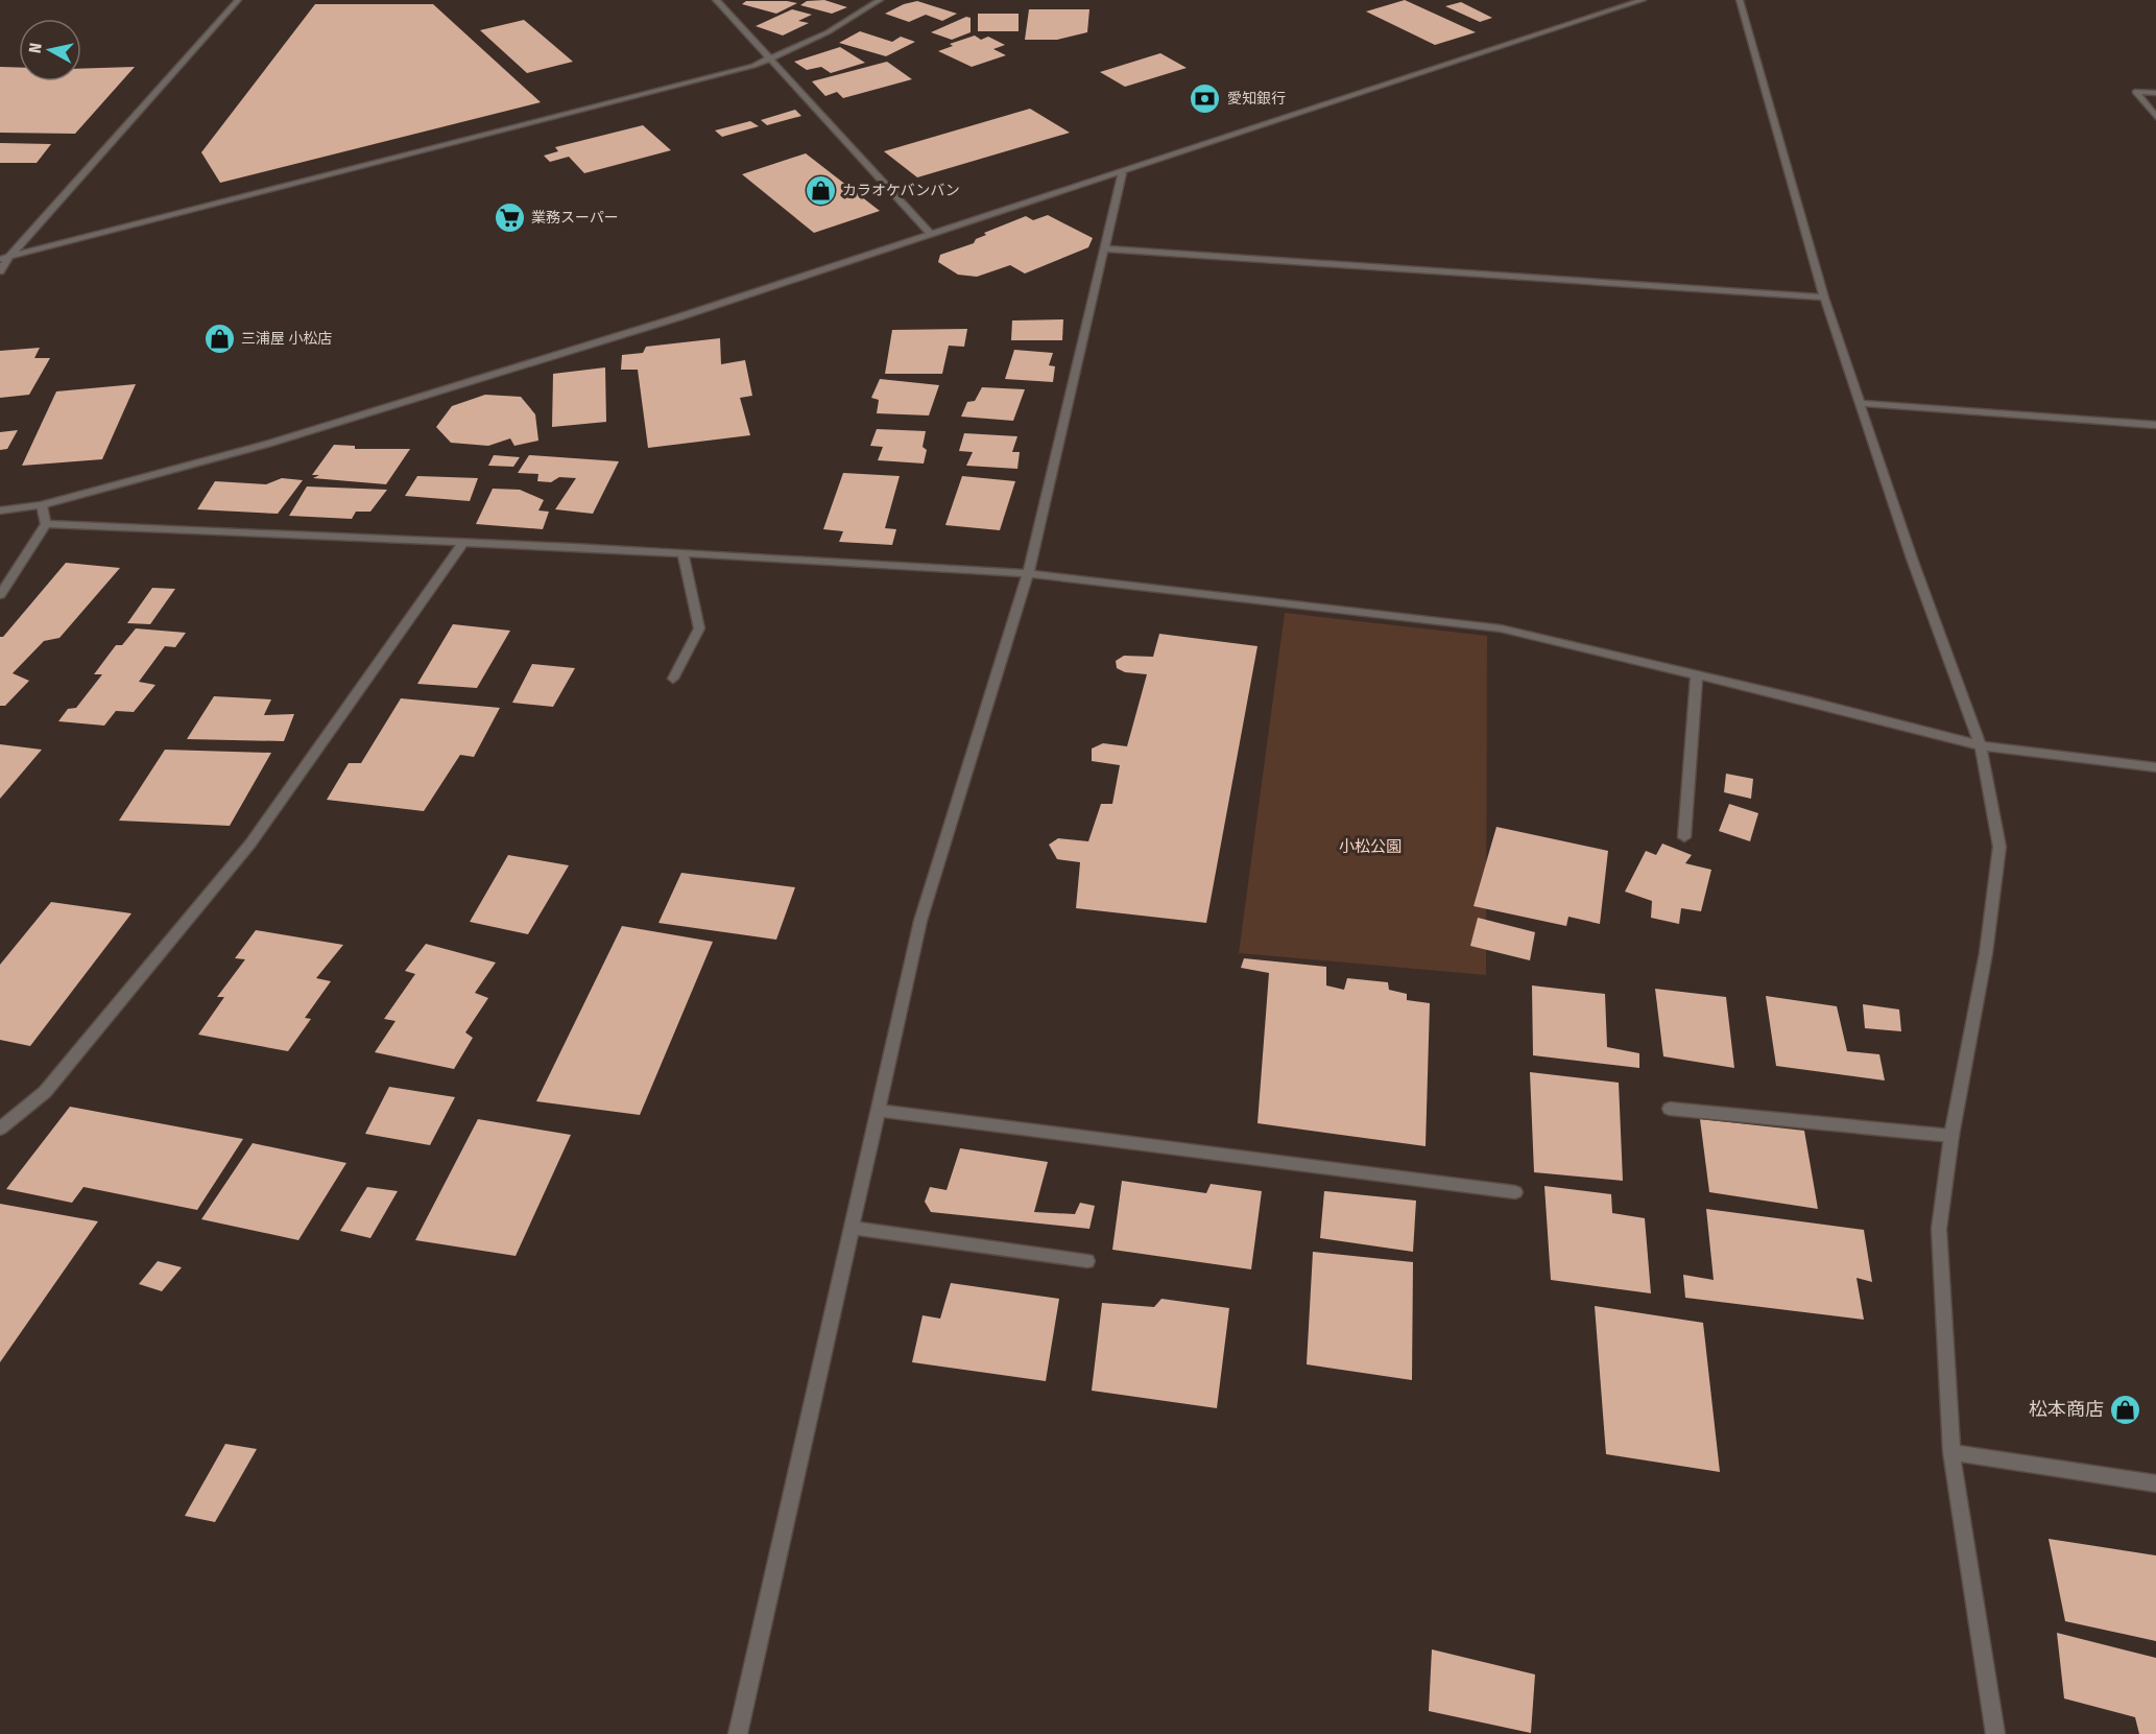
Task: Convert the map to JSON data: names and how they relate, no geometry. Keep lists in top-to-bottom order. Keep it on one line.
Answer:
{"parks":["小松公園"],"places":{"bank":["愛知銀行"],"shop":["カラオケバンバン","三浦屋 小松店","松本商店"],"supermarket":["業務スーパー"]},"north":"left"}
